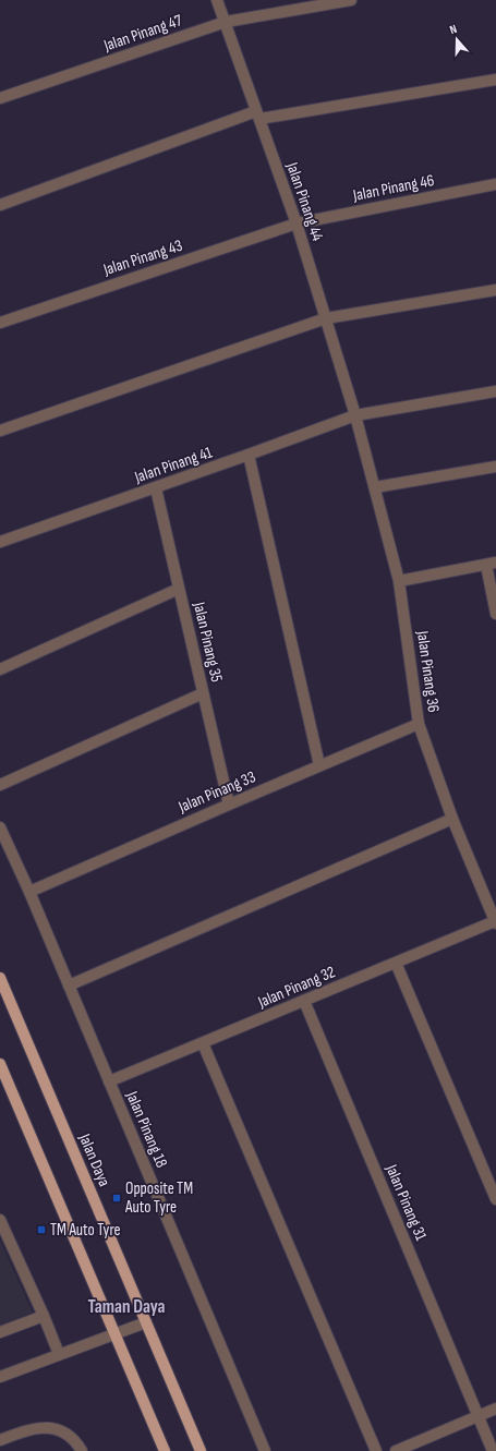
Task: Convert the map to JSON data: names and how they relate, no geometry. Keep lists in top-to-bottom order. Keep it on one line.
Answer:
{"streets":{"main road":["Jalan Daya"],"street":["Jalan Pinang 47","Jalan Pinang 46","Jalan Pinang 44","Jalan Pinang 43","Jalan Pinang 41","Jalan Pinang 35","Jalan Pinang 36","Jalan Pinang 33","Jalan Pinang 32","Jalan Pinang 18","Jalan Pinang 31"]},"crossings":[["Jalan Pinang 47","Jalan Pinang 44"],["Jalan Pinang 46","Jalan Pinang 44"],["Jalan Pinang 46","Jalan Pinang 43"],["Jalan Pinang 44","Jalan Pinang 43"],["Jalan Pinang 44","Jalan Pinang 41"],["Jalan Pinang 44","Jalan Pinang 36"],["Jalan Pinang 41","Jalan Pinang 35"],["Jalan Pinang 41","Jalan Pinang 36"],["Jalan Pinang 35","Jalan Pinang 33"],["Jalan Pinang 36","Jalan Pinang 33"],["Jalan Pinang 36","Jalan Pinang 32"],["Jalan Pinang 33","Jalan Pinang 18"],["Jalan Pinang 32","Jalan Pinang 18"],["Jalan Pinang 32","Jalan Pinang 31"]],"districts":["Taman Daya"],"places":{"transit":["Opposite TM Auto Tyre","TM Auto Tyre"]},"north":"top"}
